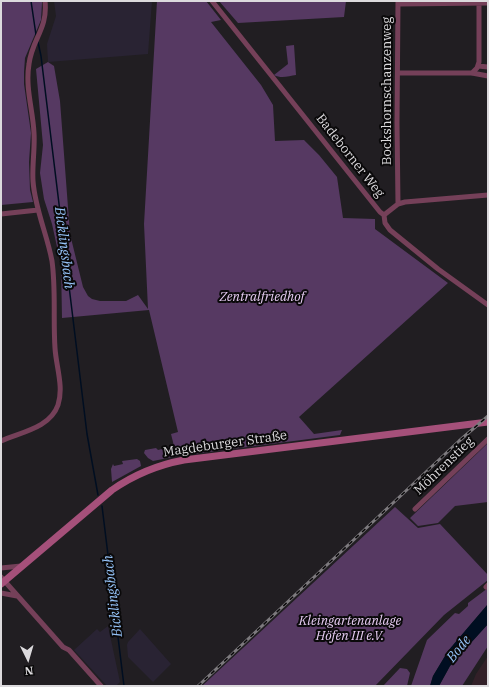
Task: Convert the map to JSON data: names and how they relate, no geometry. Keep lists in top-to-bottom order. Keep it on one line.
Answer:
{"streets":{"main road":["Magdeburger Straße"],"street":["Bockshornschanzenweg","Badeborner Weg","Möhrenstieg"]},"water":["Bicklingsbach","Bode"],"parks":["Zentralfriedhof","Kleingartenanlage Höfen III e.V."],"north":"bottom"}
